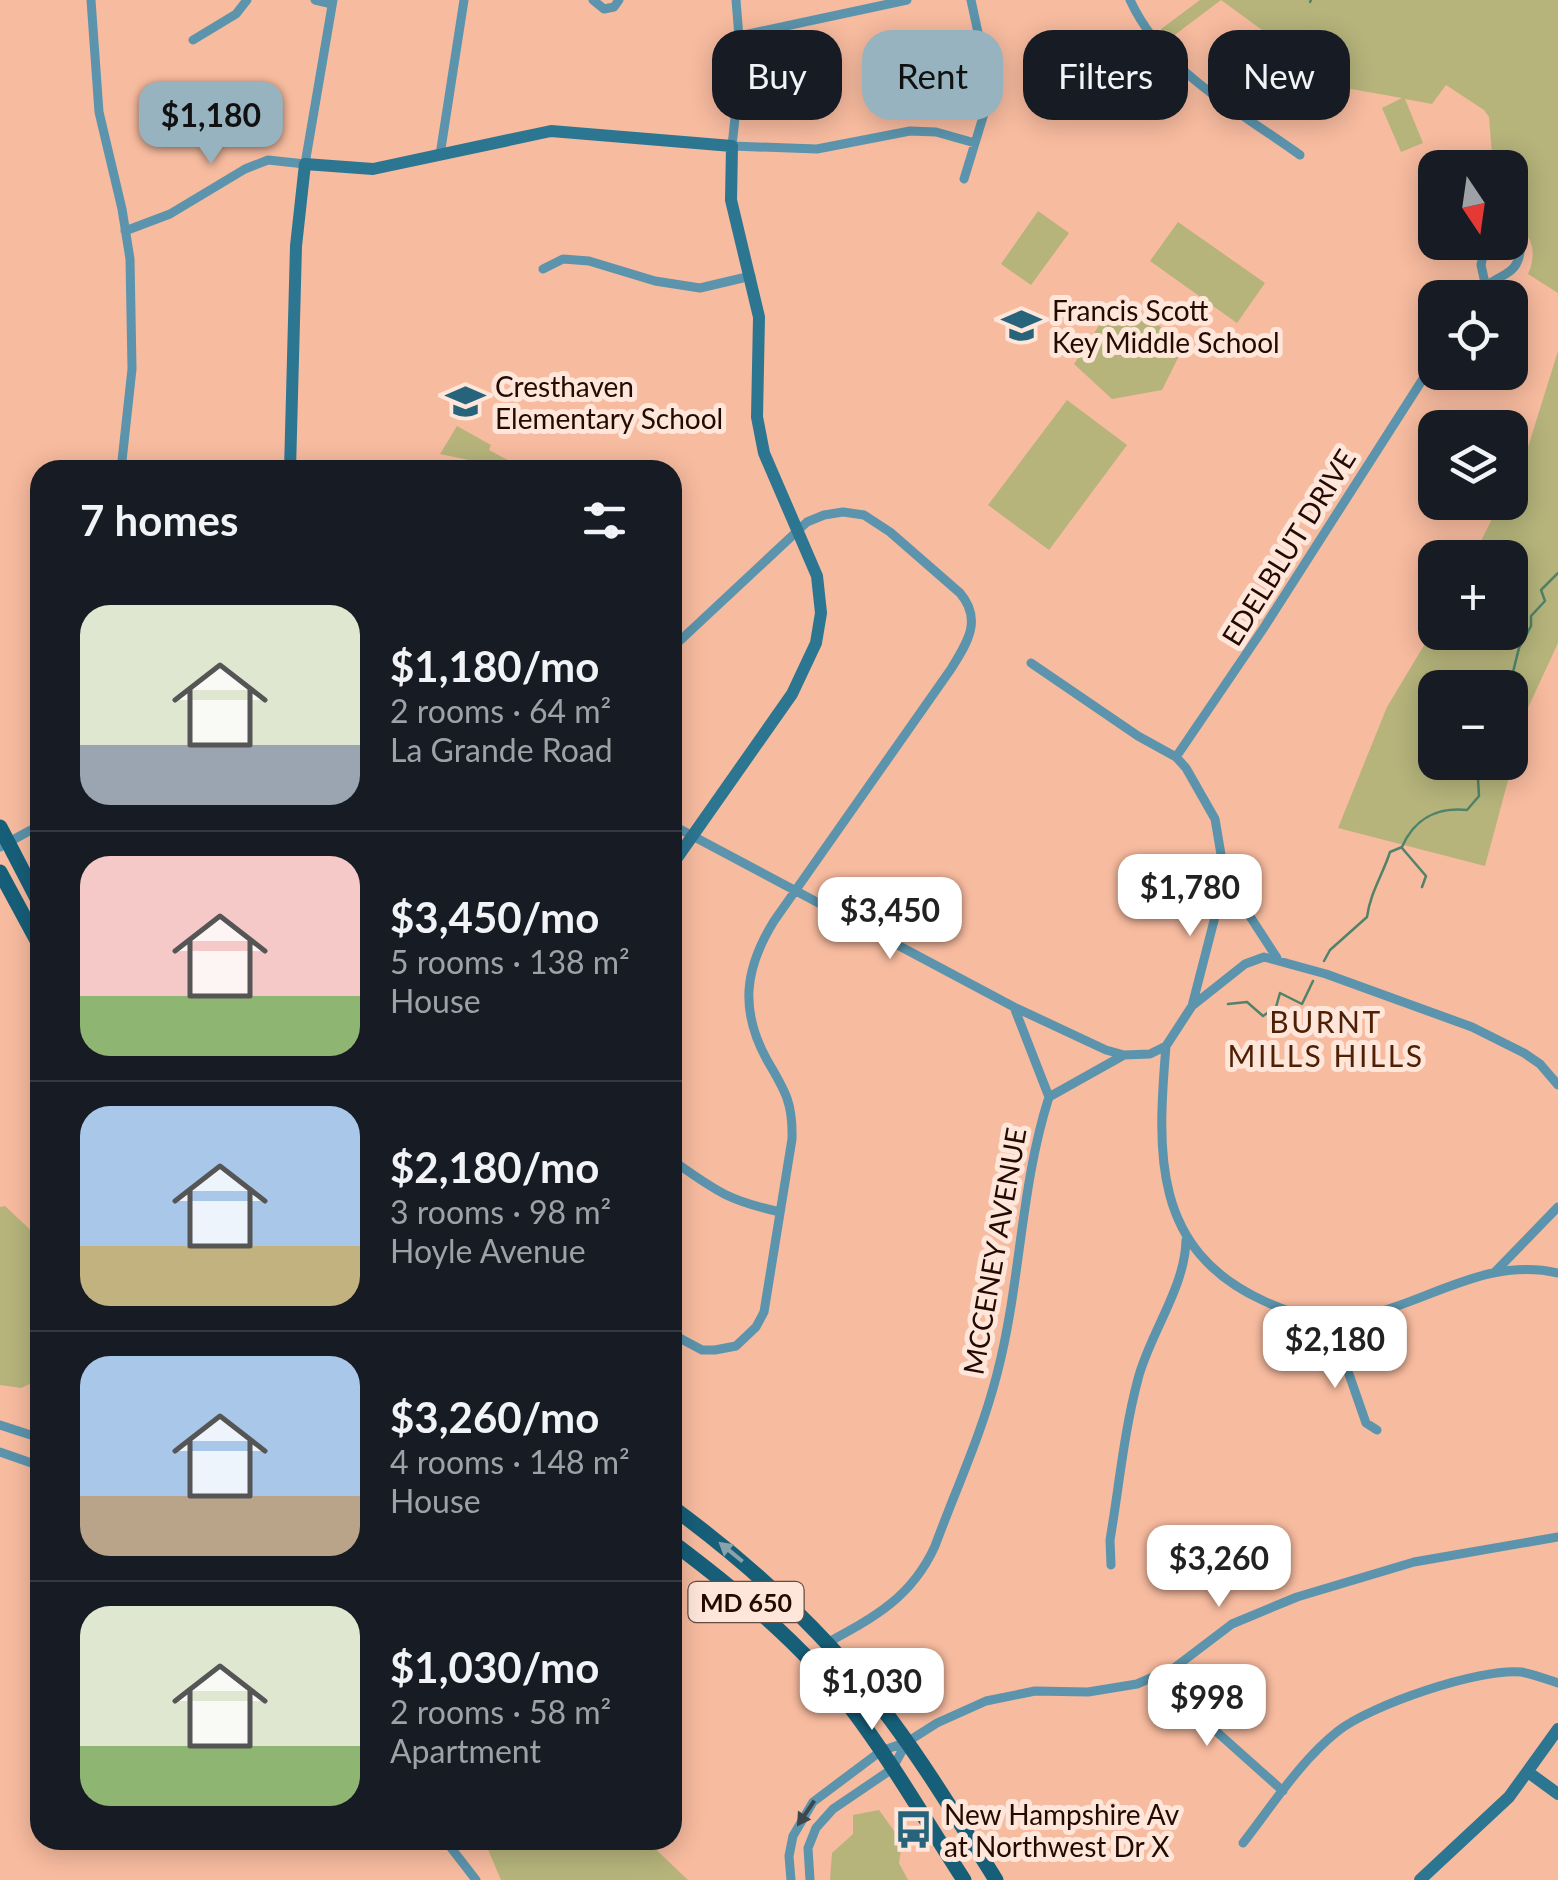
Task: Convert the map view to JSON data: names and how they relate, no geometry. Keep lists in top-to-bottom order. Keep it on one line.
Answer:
{"streets":{"main road":["MD 650"],"street":["EDELBLUT DRIVE","MCCENEY AVENUE"]},"crossings":[["MCCENEY AVENUE","MD 650"]],"districts":["BURNT MILLS HILLS"],"places":{"school or university":["Francis Scott Key Middle School","Cresthaven Elementary School"],"bus stop":["New Hampshire Av at Northwest Dr X"]},"north":"bottom","page":{"chip":["Buy","Rent","Filters","New"],"price":["$1,180","$1,780","$3,450","$2,180","$3,260","$1,030","$998"],"map_buttons":["+","−"],"heading":"7 homes","list":[{"name":"$1,180/mo","note":"2 rooms · 64 m² · La Grande Road"},{"name":"$3,450/mo","note":"5 rooms · 138 m² · House"},{"name":"$2,180/mo","note":"3 rooms · 98 m² · Hoyle Avenue"},{"name":"$3,260/mo","note":"4 rooms · 148 m² · House"},{"name":"$1,030/mo","note":"2 rooms · 58 m² · Apartment"}]}}
